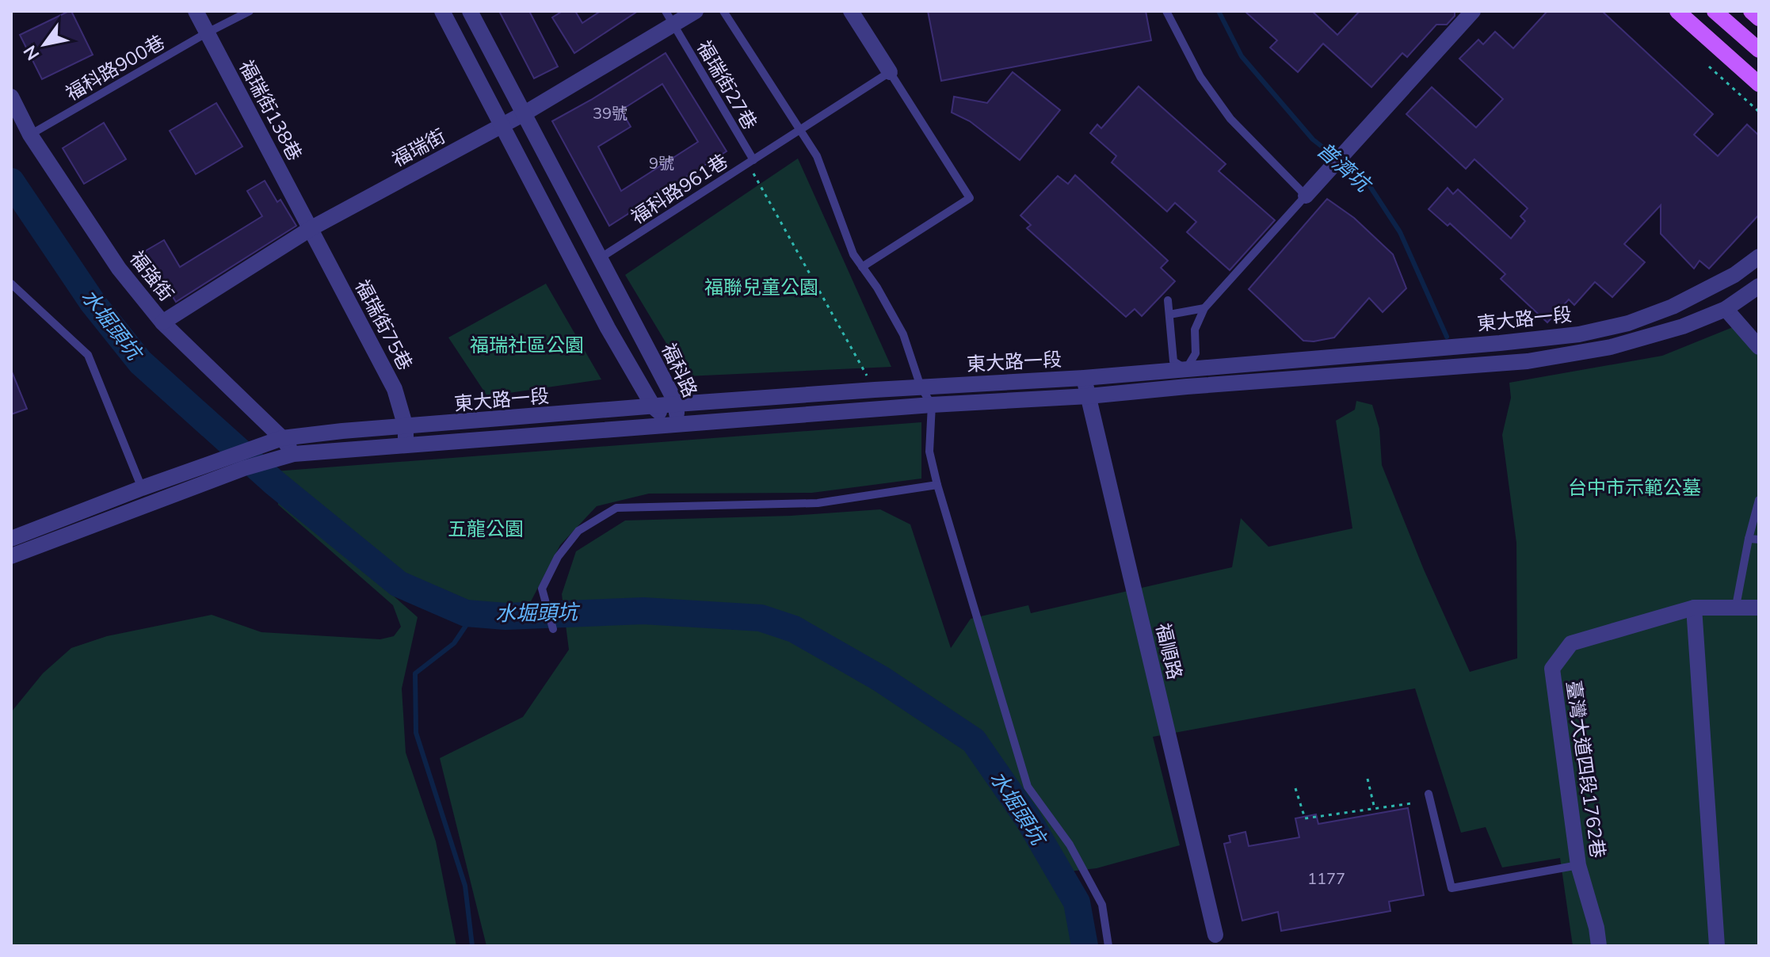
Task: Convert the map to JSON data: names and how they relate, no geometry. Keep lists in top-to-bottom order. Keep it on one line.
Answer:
{"streets":{"street":["福瑞街138巷","福瑞街","福強街","東大路一段","福瑞街75巷","福科路","福順路","臺灣大道四段1762巷"],"lane":["福科路900巷","福瑞街27巷","福科路961巷"]},"crossings":[["福科路900巷","福瑞街138巷"],["福科路900巷","福強街"],["福瑞街27巷","福瑞街"],["福瑞街27巷","福科路961巷"],["福瑞街138巷","福瑞街"],["福瑞街138巷","福瑞街75巷"],["福瑞街","福強街"],["福瑞街","福瑞街75巷"],["福瑞街","福科路"],["福科路961巷","福科路"],["福強街","東大路一段"],["東大路一段","福瑞街75巷"],["東大路一段","福科路"],["東大路一段","福順路"]],"water":["普濟坑","水堀頭坑"],"parks":["福聯兒童公園","福瑞社區公園","台中市示範公墓","五龍公園"],"house_numbers":["39號","9號","1177"],"north":"bottom left"}
